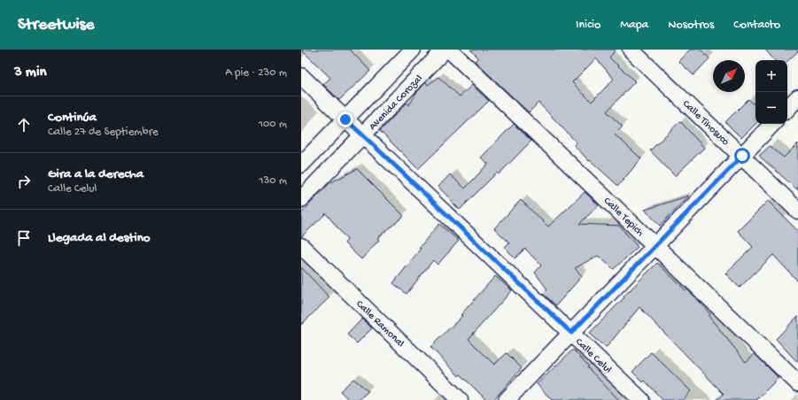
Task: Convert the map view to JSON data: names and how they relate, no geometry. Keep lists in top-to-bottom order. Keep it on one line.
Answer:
{"streets":{"street":["Avenida Corozal","Calle Tihosuco","Calle Tepich","Calle Ramonal","Calle Celul"]},"crossings":[["Avenida Corozal","Calle Celul"]],"north":"top right","page":{"header":"Streetwise","nav":["Inicio","Mapa","Nosotros","Contacto"],"heading":["3 min","A pie · 230 m"],"map_buttons":["+","−"],"list":[["Continúa","Calle 27 de Septiembre","100 m"],["Gira a la derecha","Calle Celul","130 m"],"Llegada al destino"]}}
